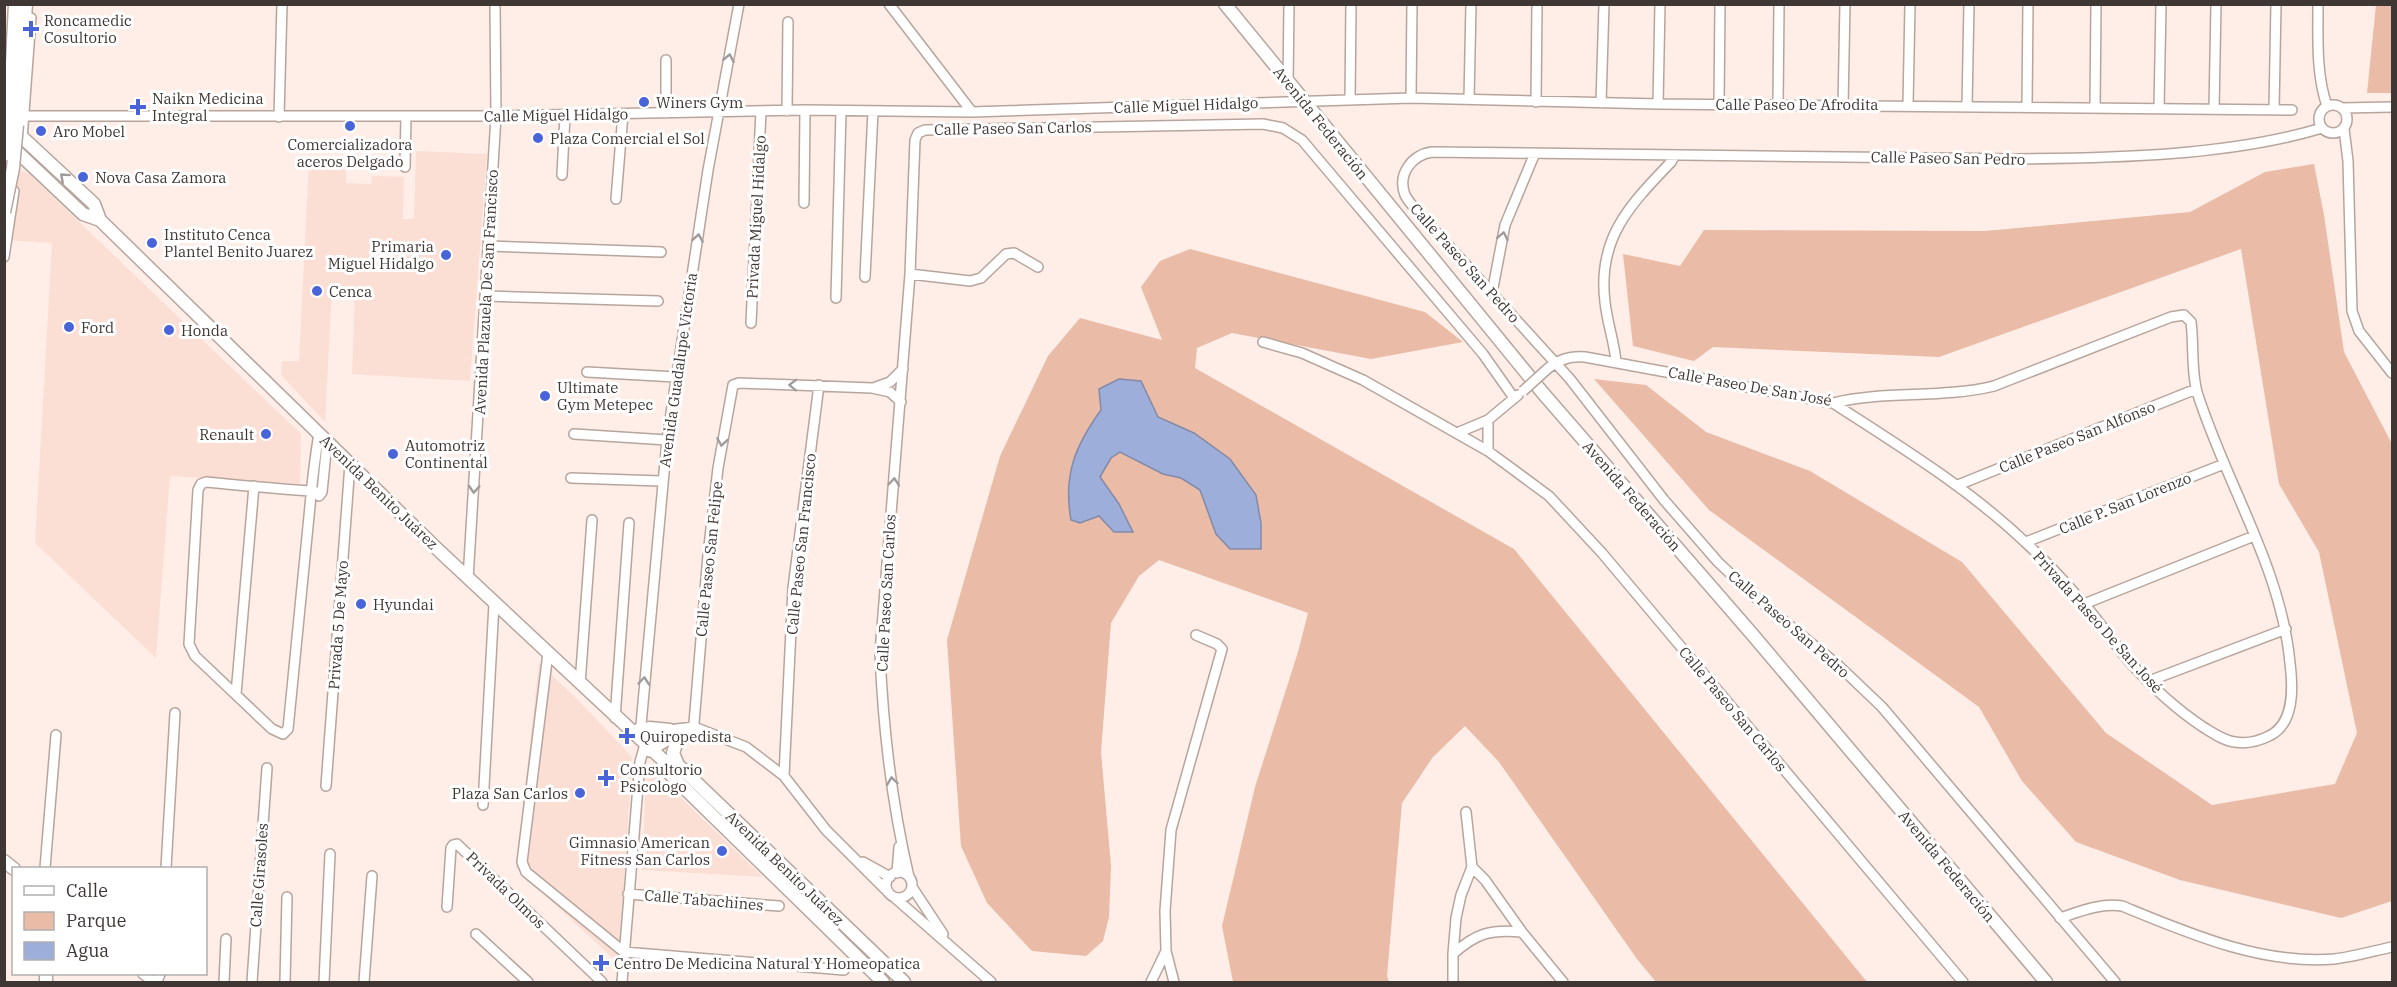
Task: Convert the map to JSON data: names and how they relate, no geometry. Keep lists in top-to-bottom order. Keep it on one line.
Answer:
{"streets":{"main road":["Avenida Federación","Avenida Benito Juárez"],"street":["Calle Paseo De Afrodita","Calle Miguel Hidalgo","Calle Paseo San Carlos","Calle Paseo San Pedro","Privada Miguel Hidalgo","Avenida Plazuela De San Francisco","Avenida Guadalupe Victoria","Calle Paseo De San José","Calle Paseo San Alfonso","Calle P. San Lorenzo","Calle Paseo San Francisco","Calle Paseo San Felipe","Privada Paseo De San José","Privada 5 De Mayo","Calle Girasoles","Privada Olmos","Calle Tabachines"]},"crossings":[["Calle Paseo De Afrodita","Calle Miguel Hidalgo"],["Calle Paseo De Afrodita","Avenida Federación"],["Calle Miguel Hidalgo","Avenida Federación"],["Calle Miguel Hidalgo","Privada Miguel Hidalgo"],["Calle Miguel Hidalgo","Avenida Plazuela De San Francisco"],["Calle Miguel Hidalgo","Avenida Guadalupe Victoria"],["Calle Paseo San Pedro","Calle Paseo De San José"],["Avenida Plazuela De San Francisco","Avenida Benito Juárez"],["Avenida Guadalupe Victoria","Avenida Benito Juárez"],["Avenida Guadalupe Victoria","Calle Tabachines"],["Calle Paseo De San José","Privada Paseo De San José"],["Calle Paseo San Alfonso","Privada Paseo De San José"],["Avenida Benito Juárez","Privada 5 De Mayo"],["Calle P. San Lorenzo","Privada Paseo De San José"],["Calle Paseo San Francisco","Calle Paseo San Felipe"]],"one_way":["Avenida Plazuela De San Francisco","Calle Paseo San Felipe"],"places":{"health":["Roncamedic Cosultorio","Naikn Medicina Integral","Quiropedista","Consultorio Psicologo","Centro De Medicina Natural Y Homeopatica"],"other":["Winers Gym","Comercializadora aceros Delgado","Aro Mobel","Plaza Comercial el Sol","Nova Casa Zamora","Instituto Cenca Plantel Benito Juarez","Primaria Miguel Hidalgo","Cenca","Ford","Honda","Ultimate Gym Metepec","Renault","Automotriz Continental","Hyundai","Plaza San Carlos","Gimnasio American Fitness San Carlos"]},"legend":["Calle","Parque","Agua"]}
